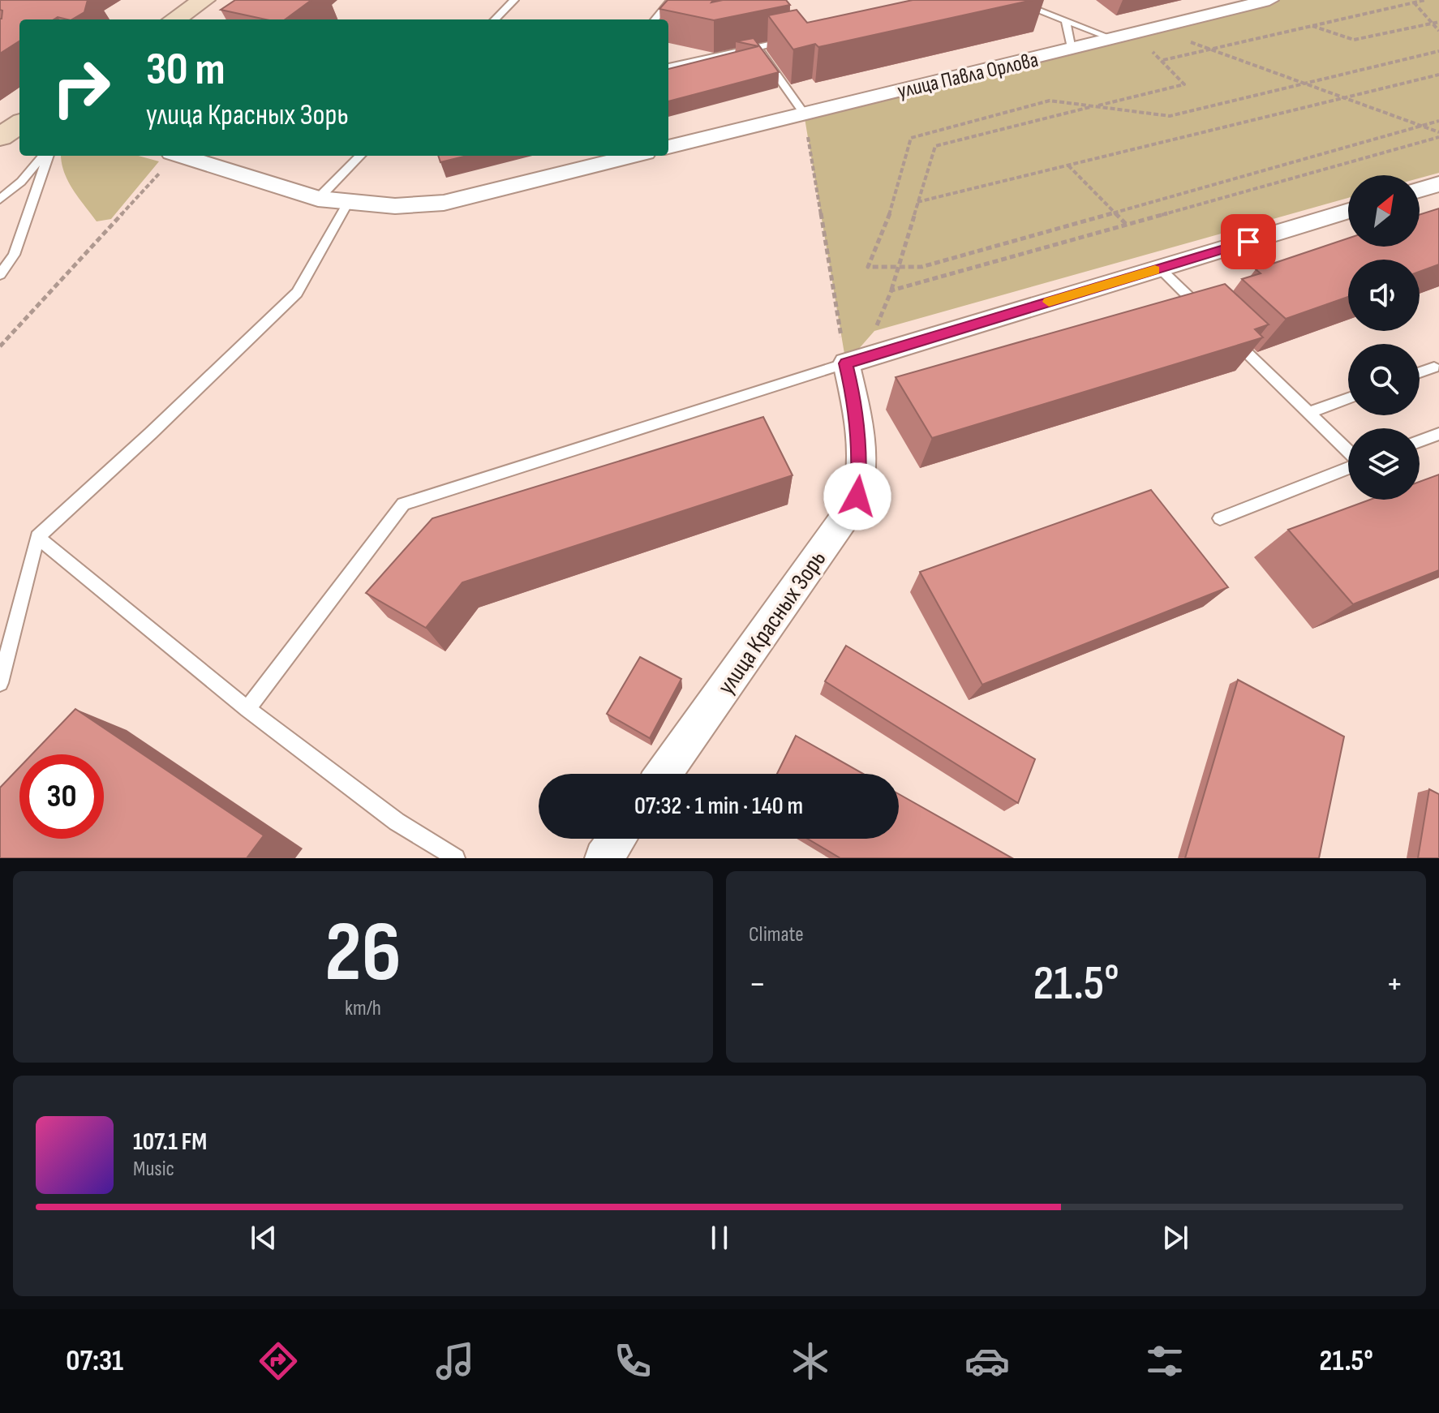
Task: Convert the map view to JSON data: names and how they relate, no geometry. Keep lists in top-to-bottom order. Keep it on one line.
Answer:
{"streets":{"street":["улица Павла Орлова","улица Красных Зорь"]},"north":"top right","page":{"turn":["30 m","улица Красных Зорь"],"limit":"30","trip":"07:32 · 1 min · 140 m","tile":[["26","km/h"],"Climate"],"heat":["−","21.5°","+"],"song":["107.1 FM","Music"],"tabs":["07:31","21.5°"]}}
